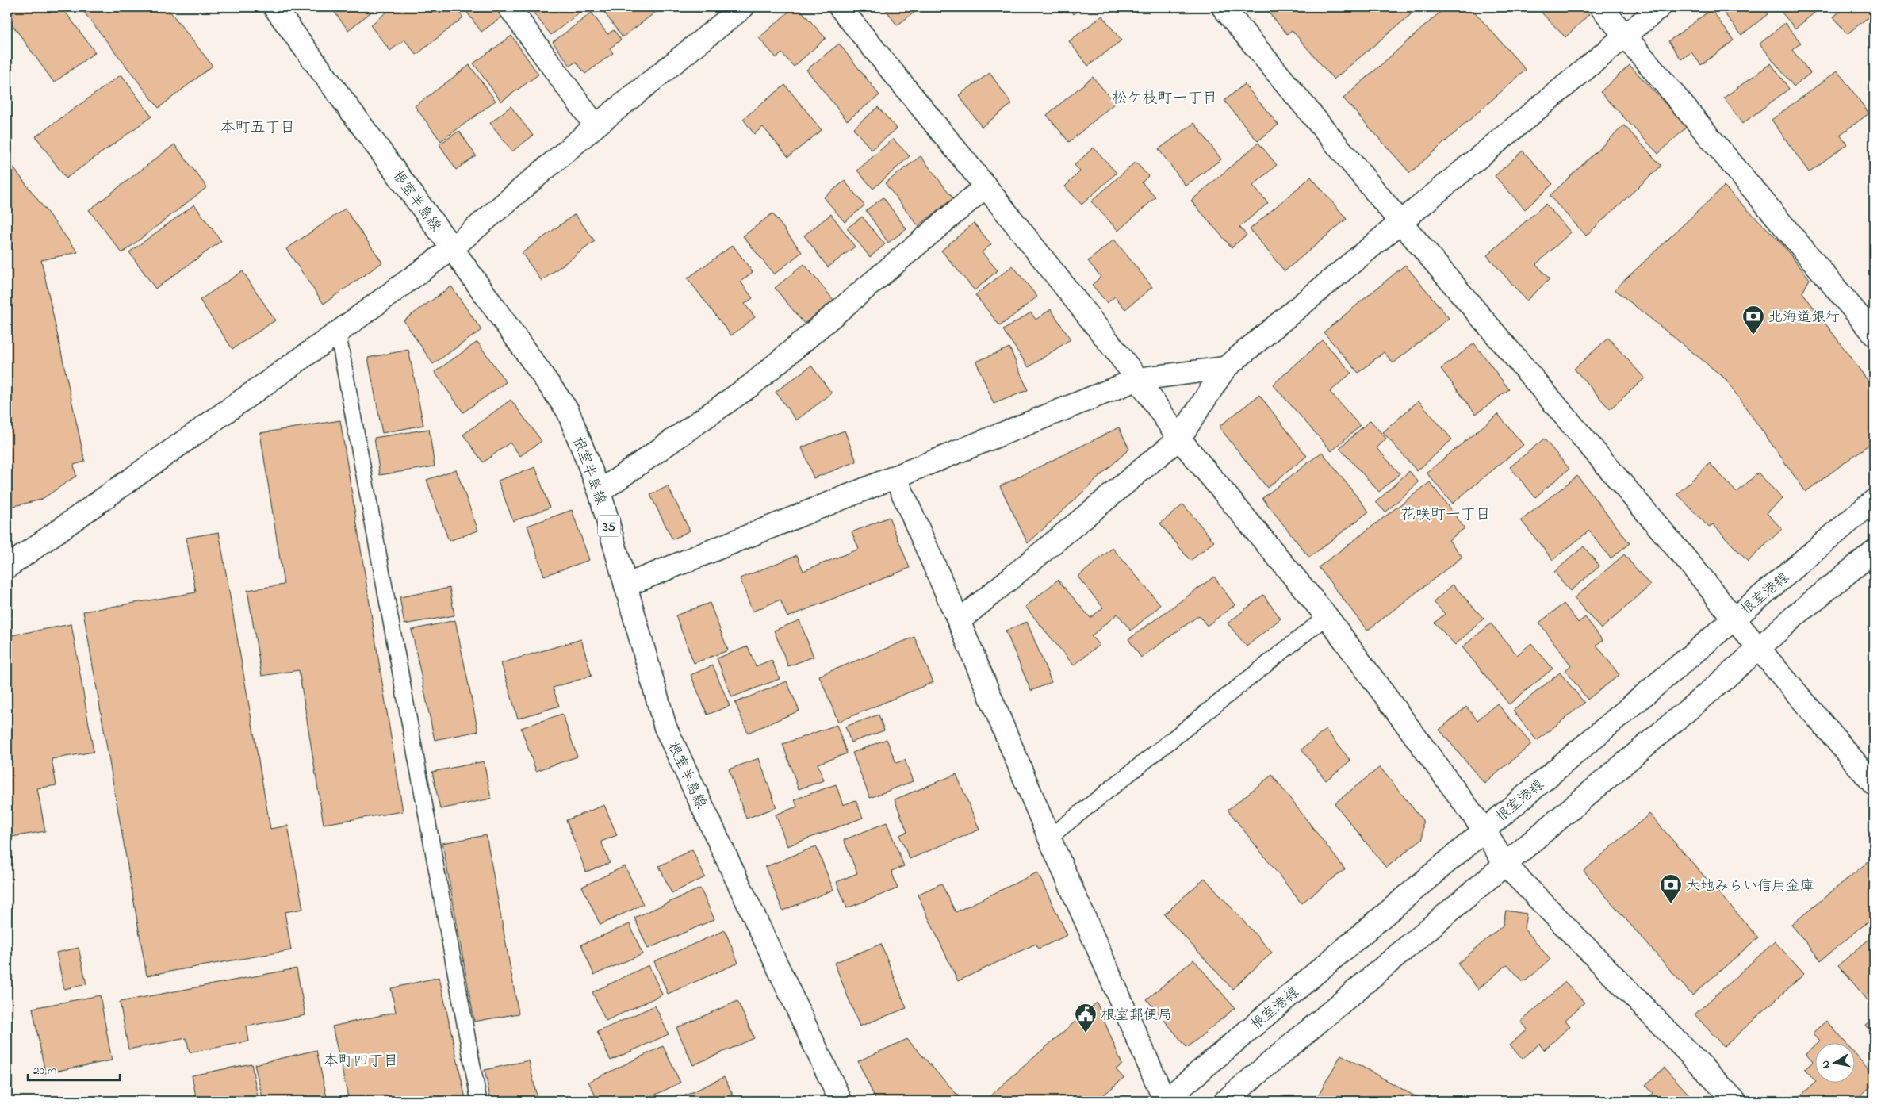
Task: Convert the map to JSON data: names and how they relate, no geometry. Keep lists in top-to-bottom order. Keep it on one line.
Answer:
{"streets":{"street":["根室半島線","35","根室港線"]},"districts":["松ケ枝町一丁目","本町五丁目","花咲町一丁目","本町四丁目"],"places":{"bank":["北海道銀行","大地みらい信用金庫"],"public building":["根室郵便局"]},"scale_bar":"20 m","north":"left"}
